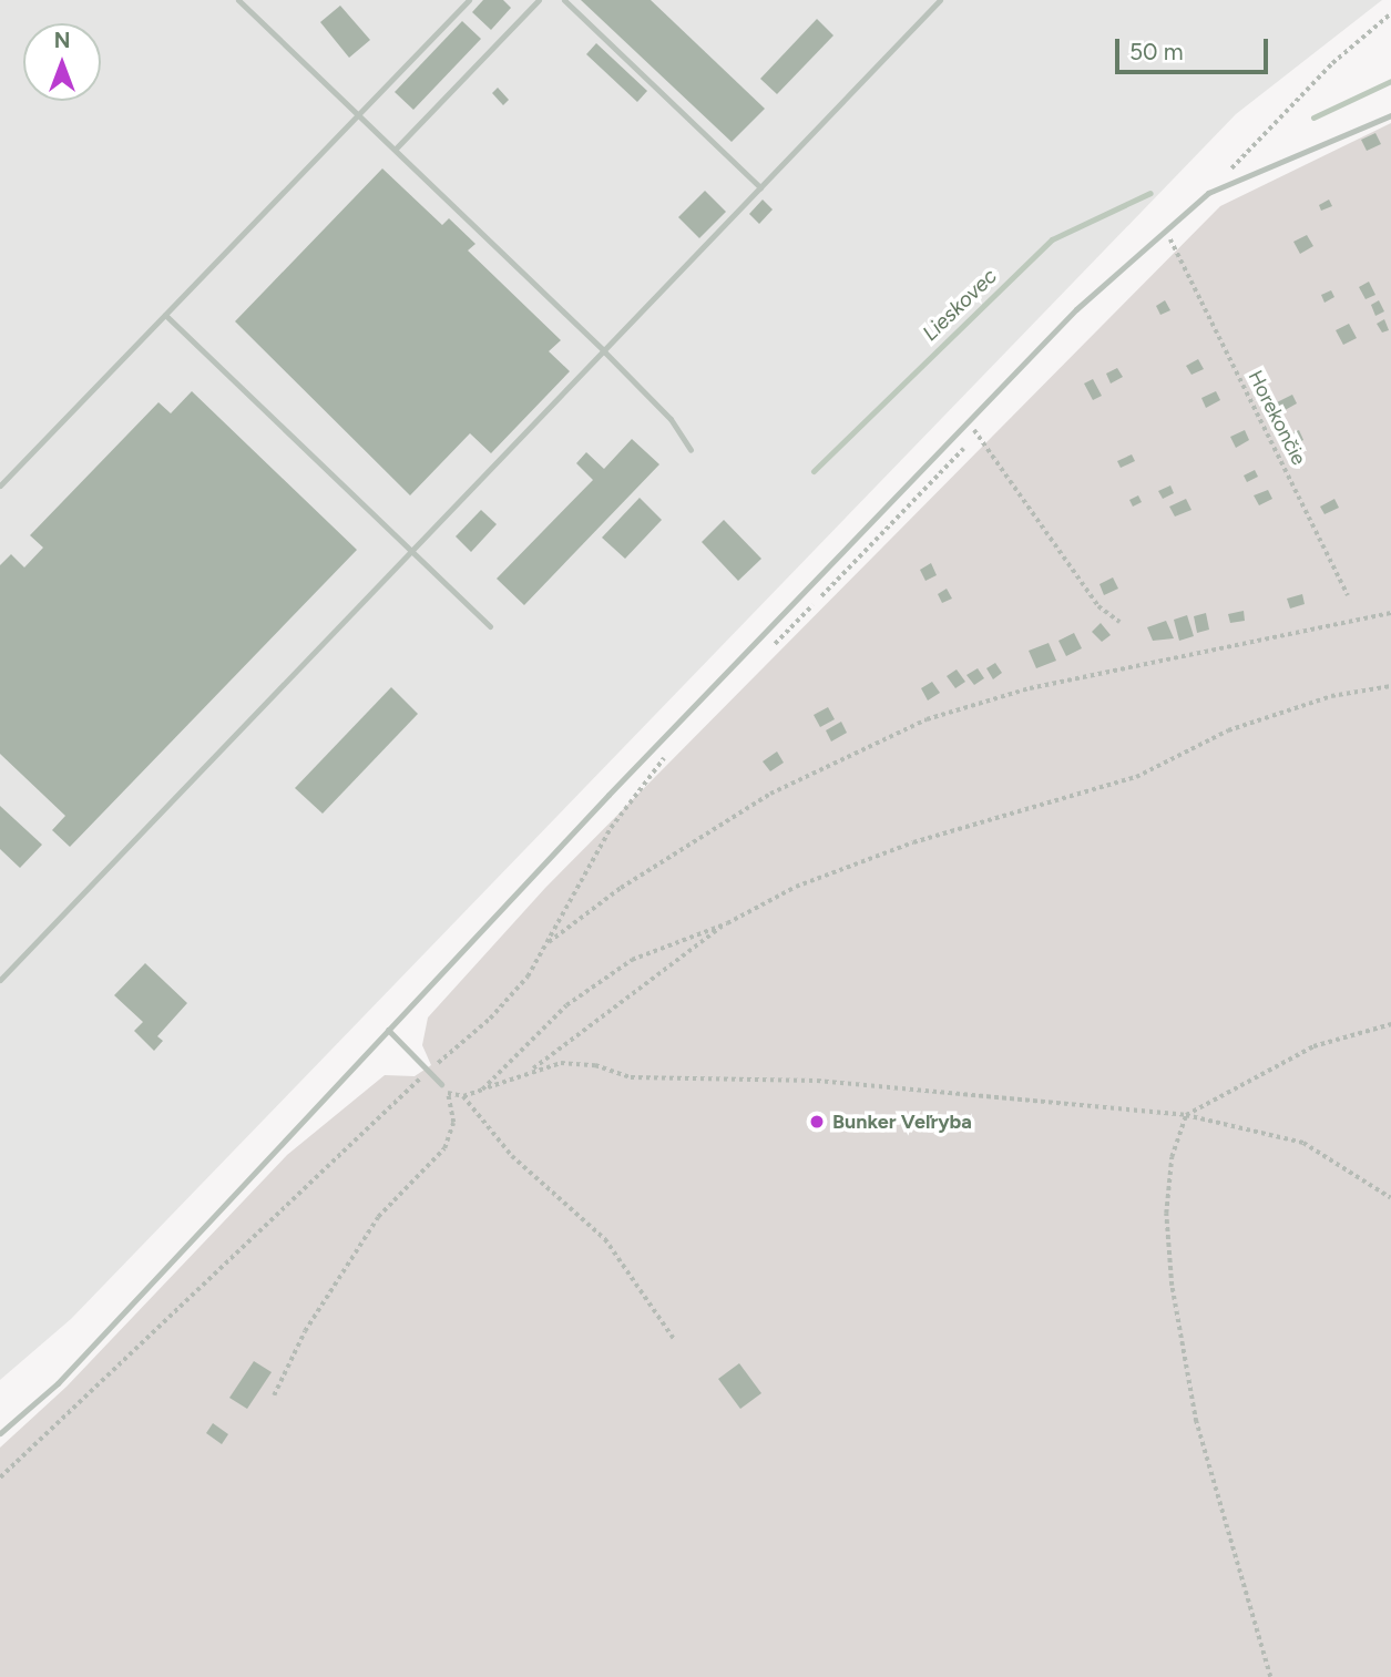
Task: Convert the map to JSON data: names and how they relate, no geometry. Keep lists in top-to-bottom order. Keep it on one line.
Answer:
{"streets":{"path":["Horekončie"]},"water":["Lieskovec"],"places":["Bunker Veľryba"],"scale_bar":"50 m","north":"top"}
